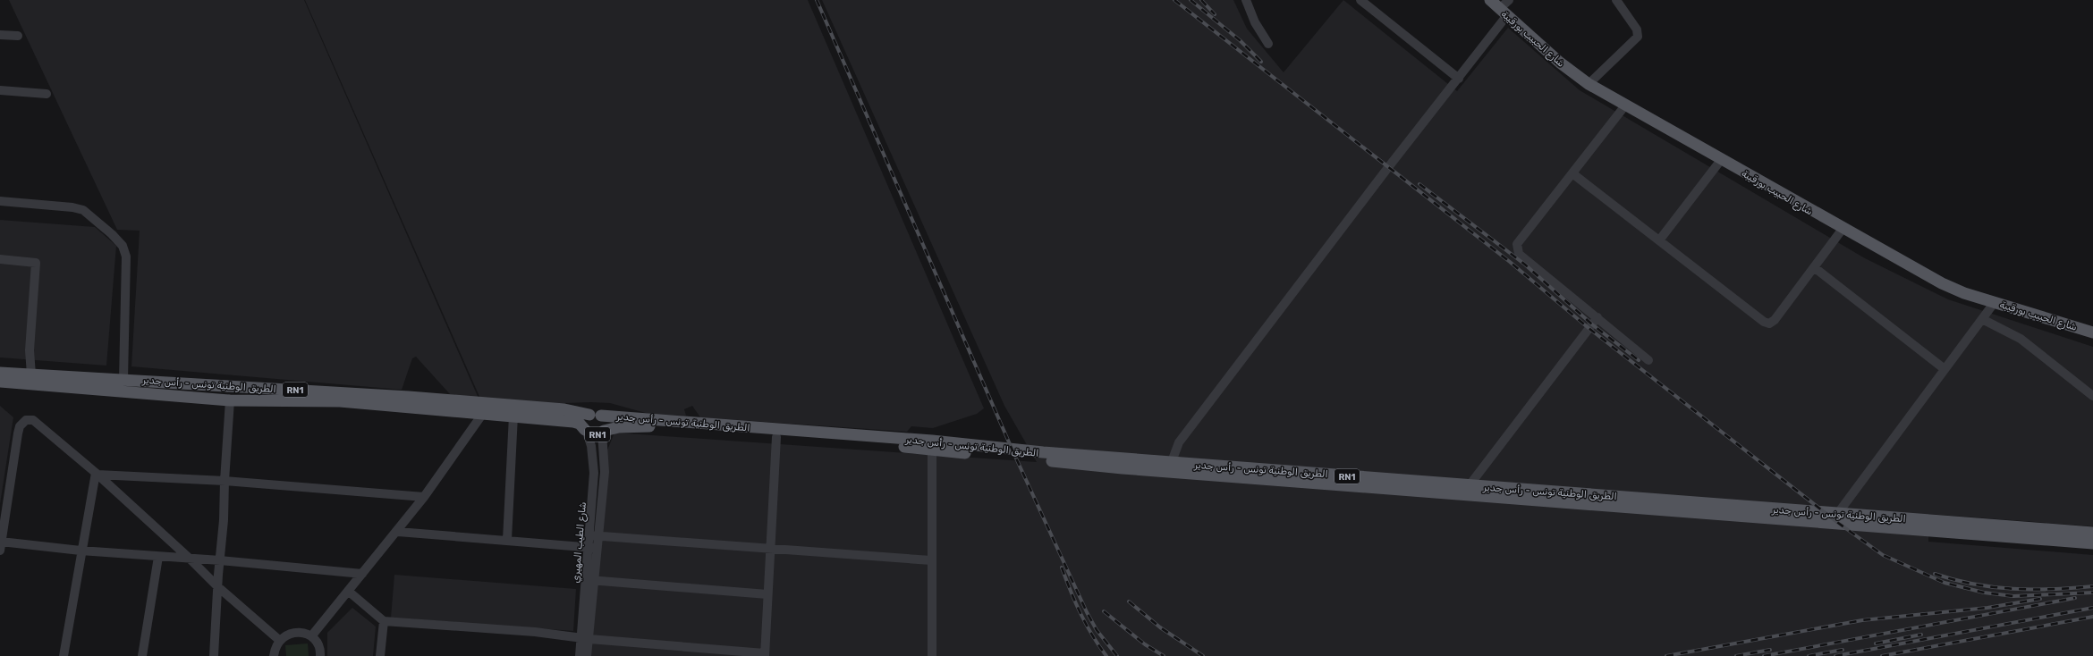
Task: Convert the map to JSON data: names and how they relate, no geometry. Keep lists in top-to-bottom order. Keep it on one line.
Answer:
{"streets":{"main road":["شارع الحبيب بورقيبة","الطريق الوطنية تونس - رأس جدير","RN1"],"street":["شارع الطيب المهيري"]},"crossings":[["الطريق الوطنية تونس - رأس جدير","RN1"],["الطريق الوطنية تونس - رأس جدير","شارع الطيب المهيري"],["RN1","شارع الطيب المهيري"]]}
